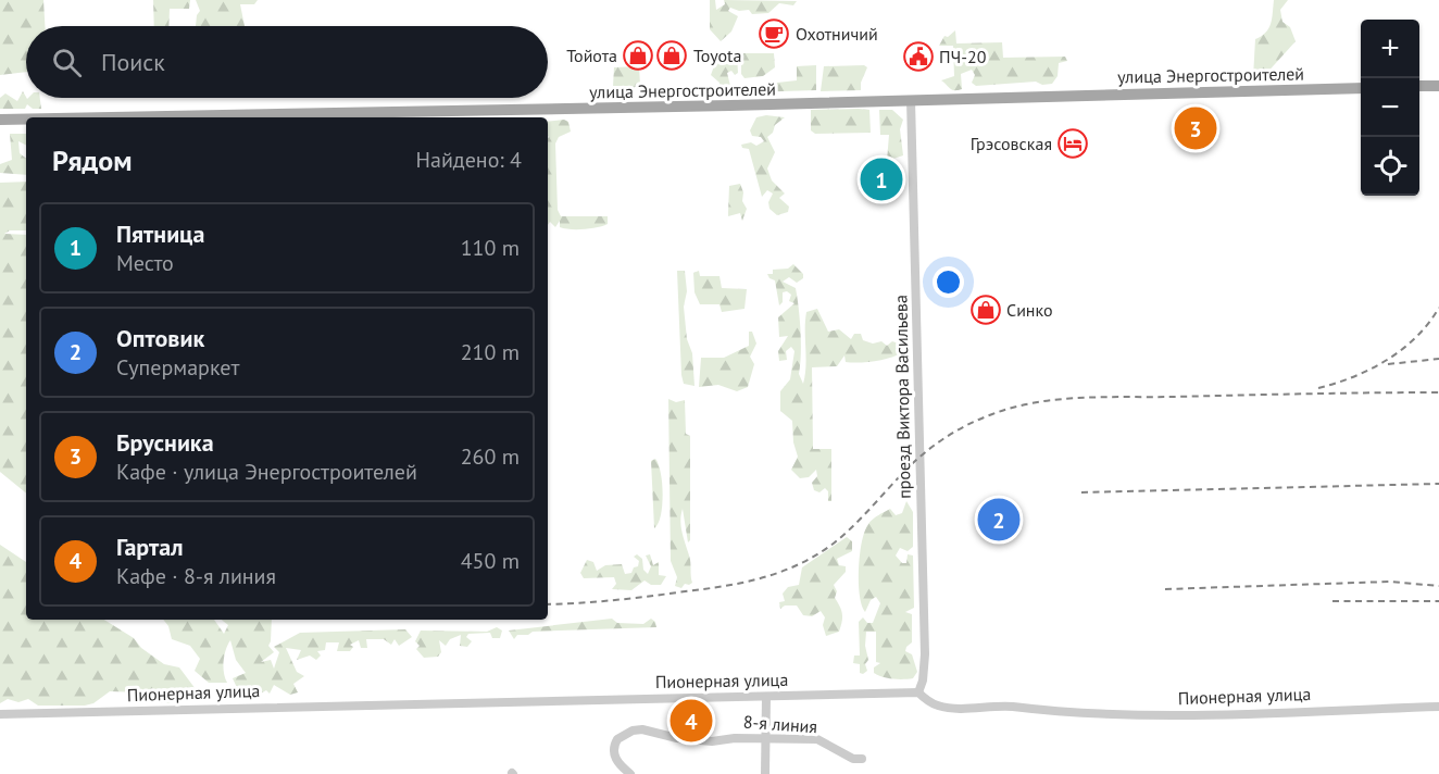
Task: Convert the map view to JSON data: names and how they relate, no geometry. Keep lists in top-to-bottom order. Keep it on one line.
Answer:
{"streets":{"main road":["улица Энергостроителей"],"street":["проезд Виктора Васильева","Пионерная улица","8-я линия"]},"crossings":[["улица Энергостроителей","проезд Виктора Васильева"],["проезд Виктора Васильева","Пионерная улица"]],"places":{"cafe":["Охотничий"],"shop":["Тойота","Toyota","Синко"],"public building":["ПЧ-20"],"hotel":["Грэсовская"]},"page":{"map_buttons":["+","−"],"search":"Поиск","pins":["3","1","2","4"],"heading":["Рядом","Найдено: 4"],"list":[{"mark":"1","name":"Пятница","note":"Место","value":"110 m"},{"mark":"2","name":"Оптовик","note":"Супермаркет","value":"210 m"},{"mark":"3","name":"Брусника","note":"Кафе · улица Энергостроителей","value":"260 m"},{"mark":"4","name":"Гартал","note":"Кафе · 8-я линия","value":"450 m"}]}}
